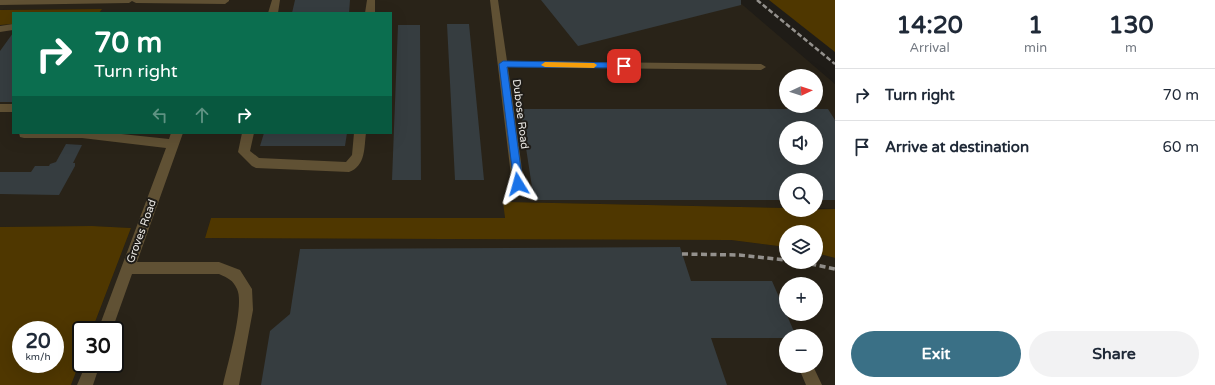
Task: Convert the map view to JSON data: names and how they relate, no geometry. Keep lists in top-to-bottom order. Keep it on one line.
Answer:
{"streets":{"street":["Dubose Road","Groves Road"]},"north":"right","page":{"eta":["14:20","Arrival","1","min","130","m"],"turn":["70 m","Turn right"],"list":[{"name":"Turn right","value":"70 m"},{"name":"Arrive at destination","value":"60 m"}],"map_buttons":["+","−"],"speed":"20 km/h","limit":"30","buttons":["Exit","Share"]}}
